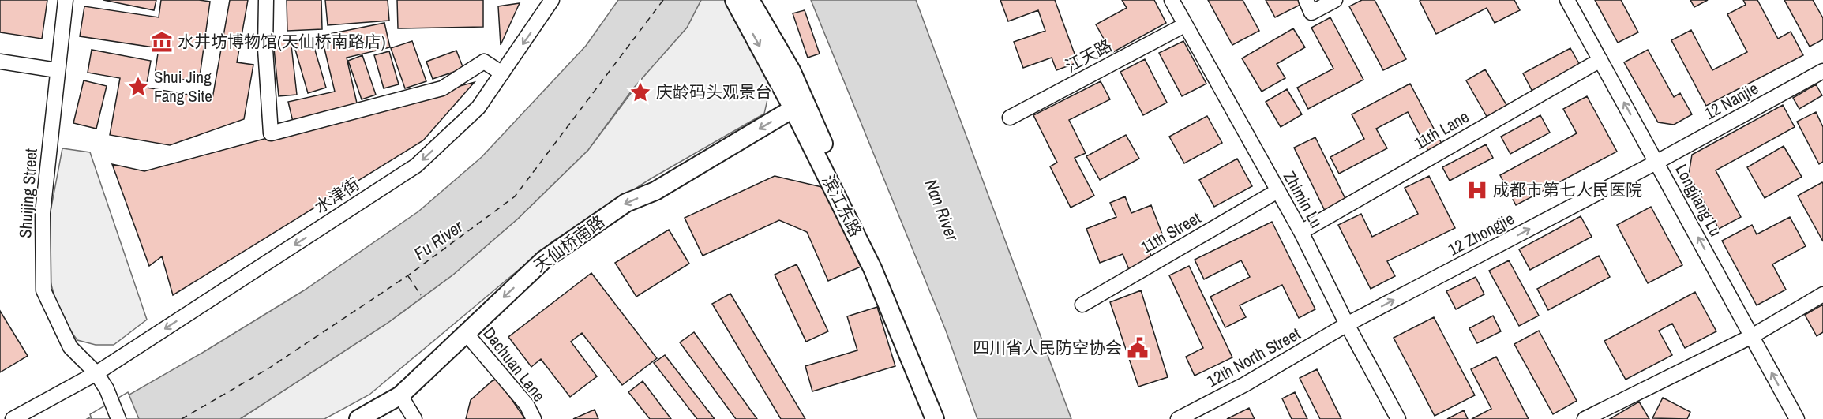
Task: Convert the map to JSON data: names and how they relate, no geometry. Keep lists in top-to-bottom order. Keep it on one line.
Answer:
{"streets":{"main road":["滨江东路","天仙桥南路"],"street":["江天路","12 Nanjie","11th Lane","Shuijing Street","水津街","Zhimin Lu","Longjiang Lu","11th Street","12 Zhongjie","12th North Street","Dachuan Lane"]},"crossings":[["江天路","Zhimin Lu"],["12 Nanjie","Longjiang Lu"],["12 Nanjie","12 Zhongjie"],["11th Lane","Zhimin Lu"],["11th Lane","Longjiang Lu"],["Shuijing Street","水津街"],["Zhimin Lu","11th Street"],["Zhimin Lu","12 Zhongjie"],["Zhimin Lu","12th North Street"],["Longjiang Lu","12 Zhongjie"],["滨江东路","天仙桥南路"],["12 Zhongjie","12th North Street"],["天仙桥南路","Dachuan Lane"]],"one_way":["水津街","Longjiang Lu","12 Zhongjie","天仙桥南路"],"water":["Nan River","Fu River"],"places":{"museum":["水井坊博物馆(天仙桥南路店)"],"place":["Shui Jing Fang Site","庆龄码头观景台"],"hospital":["成都市第七人民医院"],"public building":["四川省人民防空协会"]}}
